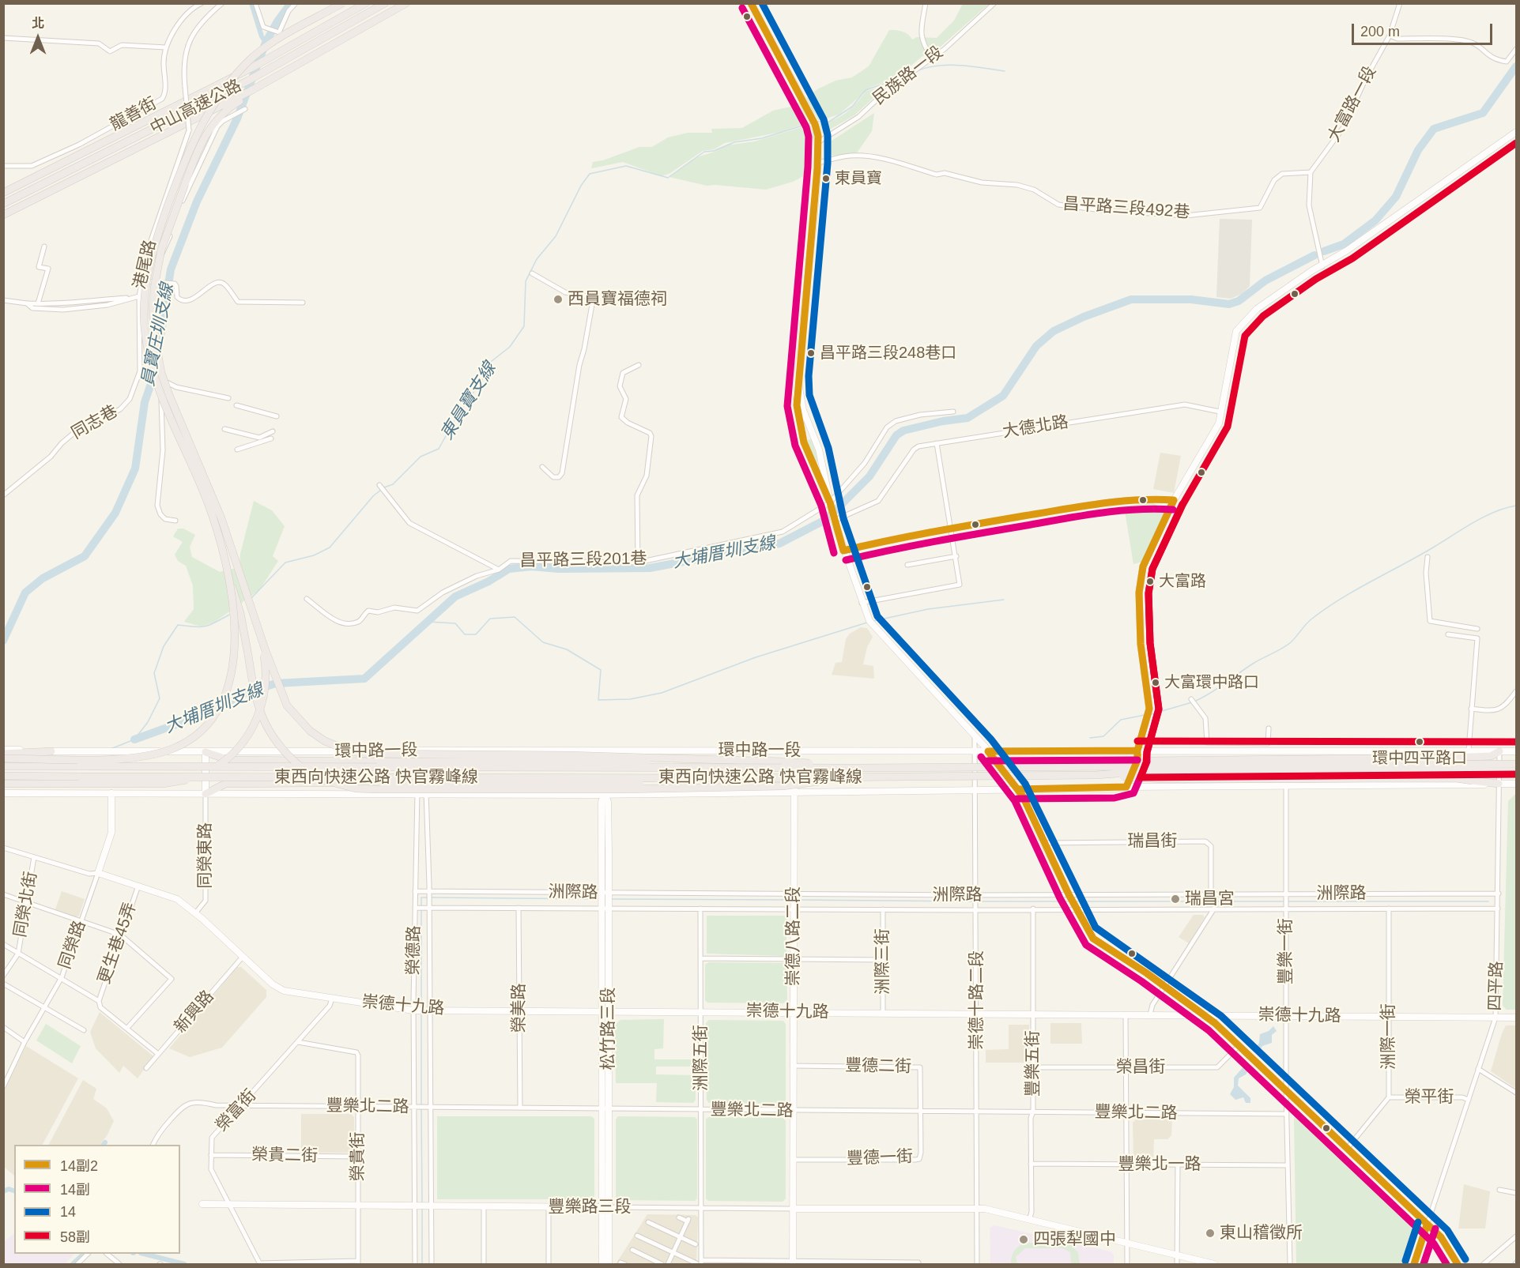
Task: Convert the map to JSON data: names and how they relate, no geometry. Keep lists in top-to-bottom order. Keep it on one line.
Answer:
{"streets":{"highway":["中山高速公路","東西向快速公路 快官霧峰線"],"street":["民族路一段","大富路一段","龍善街","昌平路三段492巷","港尾路","同志巷","大德北路","昌平路三段201巷","環中路一段","瑞昌街","同榮東路","洲際路","同榮北街","崇德八路二段","更生巷45弄","同榮路","榮德路","豐樂一街","洲際三街","四平路","崇德十路二段","崇德十九路","榮美路","新興路","松竹路三段","洲際一街","洲際五街","豐樂五街","豐德二街","榮昌街","榮平街","豐樂北二路","榮富街","榮貴二街","榮貴街","豐德一街","豐樂北一路","豐樂路三段"]},"crossings":[["大富路一段","昌平路三段492巷"],["港尾路","同志巷"],["環中路一段","崇德八路二段"],["環中路一段","榮德路"],["環中路一段","豐樂一街"],["環中路一段","四平路"],["環中路一段","崇德十路二段"],["環中路一段","松竹路三段"],["瑞昌街","洲際路"],["同榮東路","崇德十九路"],["洲際路","崇德八路二段"],["洲際路","榮德路"],["洲際路","豐樂一街"],["洲際路","洲際三街"],["洲際路","四平路"],["洲際路","崇德十路二段"],["洲際路","榮美路"],["洲際路","松竹路三段"],["洲際路","洲際一街"],["洲際路","洲際五街"],["洲際路","豐樂五街"],["崇德八路二段","崇德十九路"],["崇德八路二段","豐德二街"],["崇德八路二段","豐樂北二路"],["崇德八路二段","豐德一街"],["崇德八路二段","豐樂路三段"],["更生巷45弄","崇德十九路"],["同榮路","崇德十九路"],["榮德路","崇德十九路"],["榮德路","豐樂北二路"],["榮德路","豐樂路三段"],["豐樂一街","崇德十九路"],["豐樂一街","豐樂北二路"],["豐樂一街","豐樂北一路"],["洲際三街","崇德十九路"],["四平路","崇德十九路"],["四平路","榮平街"],["崇德十路二段","崇德十九路"],["崇德十路二段","豐樂北二路"],["崇德十路二段","豐樂路三段"],["崇德十九路","榮美路"],["崇德十九路","新興路"],["崇德十九路","松竹路三段"],["崇德十九路","洲際一街"],["崇德十九路","洲際五街"],["崇德十九路","豐樂五街"],["崇德十九路","榮富街"],["榮美路","豐樂北二路"],["松竹路三段","豐樂北二路"],["松竹路三段","豐樂路三段"],["洲際一街","榮平街"],["洲際五街","豐樂北二路"],["洲際五街","豐樂路三段"],["豐樂五街","榮昌街"],["豐樂五街","豐樂北二路"],["豐樂五街","豐樂北一路"],["豐樂五街","豐樂路三段"],["豐德二街","豐樂北二路"],["豐德二街","豐德一街"],["豐樂北二路","榮富街"],["豐樂北二路","榮貴街"],["豐樂北二路","豐德一街"],["榮富街","榮貴二街"],["榮富街","榮貴街"],["榮富街","豐樂路三段"],["榮貴二街","榮貴街"],["榮貴街","豐樂路三段"]],"water":["員寶庄圳支線","東員寶支線","大埔厝圳支線"],"places":["東員寶","西員寶福德祠","昌平路三段248巷口","大富路","大富環中路口","環中四平路口","瑞昌宮","東山稽徵所","四張犁國中"],"lines":["transit line 14副2","transit line 14","transit line 14副","transit line 58副"],"legend":["14副2","14副","14","58副"],"scale_bar":"200 m","north":"top"}
